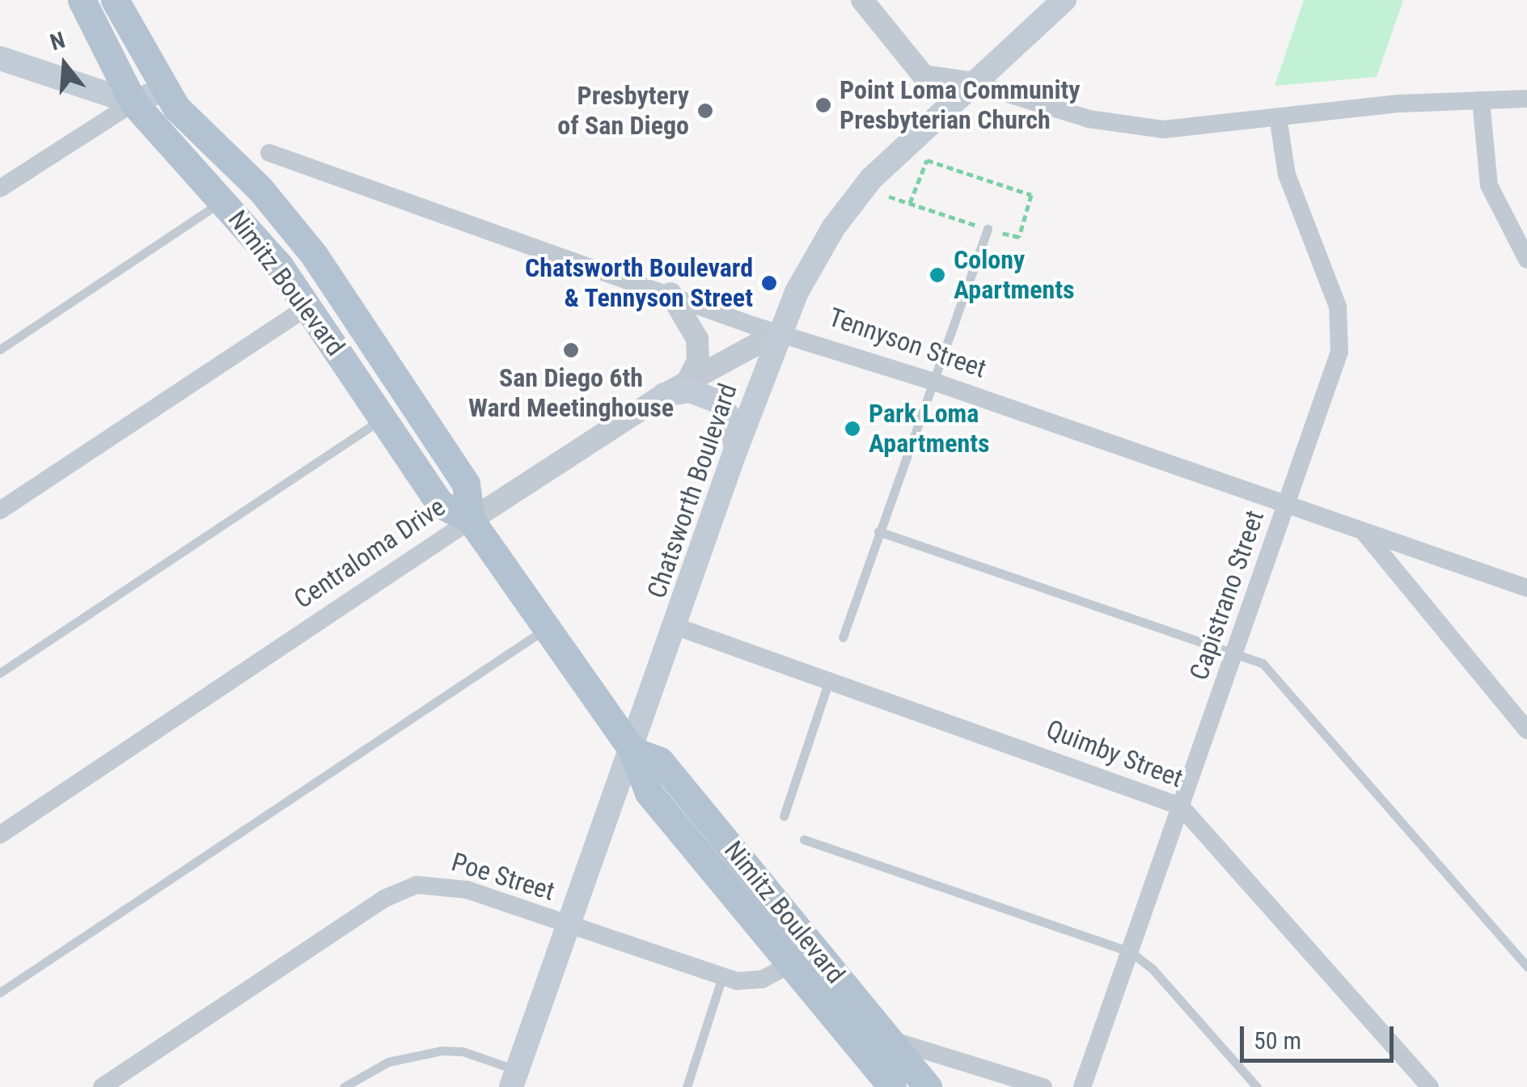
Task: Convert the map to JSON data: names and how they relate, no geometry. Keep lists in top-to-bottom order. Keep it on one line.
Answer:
{"streets":{"main road":["Nimitz Boulevard","Chatsworth Boulevard"],"street":["Tennyson Street","Centraloma Drive","Capistrano Street","Quimby Street","Poe Street"]},"crossings":[["Nimitz Boulevard","Chatsworth Boulevard"],["Nimitz Boulevard","Centraloma Drive"],["Nimitz Boulevard","Poe Street"],["Tennyson Street","Chatsworth Boulevard"],["Tennyson Street","Centraloma Drive"],["Tennyson Street","Capistrano Street"],["Chatsworth Boulevard","Centraloma Drive"],["Chatsworth Boulevard","Quimby Street"],["Chatsworth Boulevard","Poe Street"],["Capistrano Street","Quimby Street"]],"places":["Point Loma Community Presbyterian Church","Presbytery of San Diego","Colony Apartments","Chatsworth Boulevard & Tennyson Street","San Diego 6th Ward Meetinghouse","Park Loma Apartments"],"scale_bar":"50 m","north":"top"}
